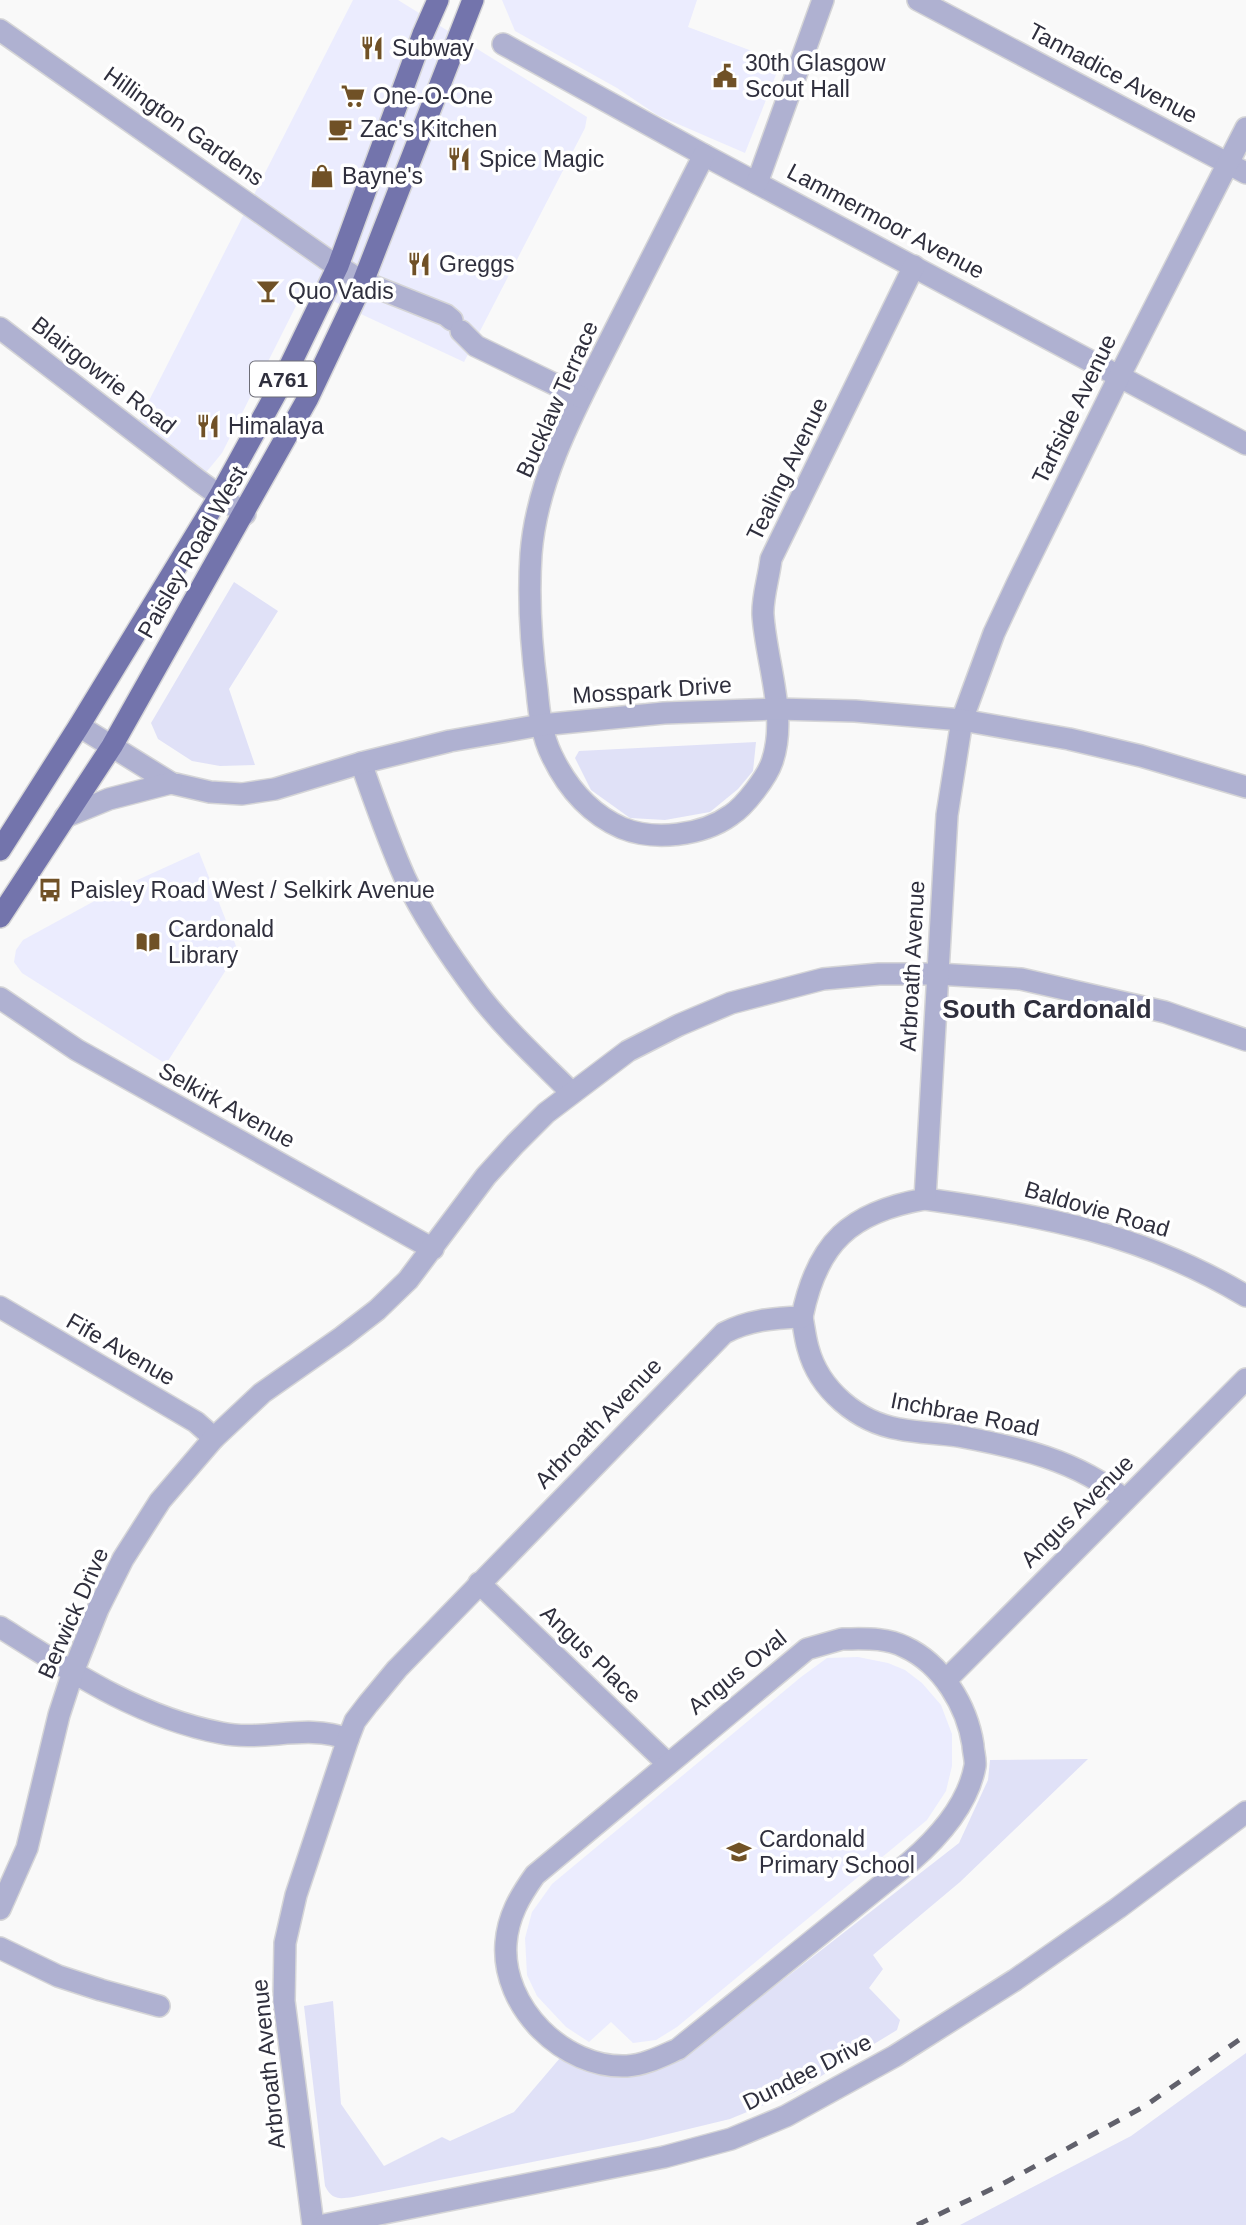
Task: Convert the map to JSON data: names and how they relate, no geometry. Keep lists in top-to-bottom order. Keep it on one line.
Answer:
{"streets":{"main road":["A761","Paisley Road West"],"street":["Tannadice Avenue","Hillington Gardens","Lammermoor Avenue","Blairgowrie Road","Bucklaw Terrace","Tarfside Avenue","Tealing Avenue","Mosspark Drive","Arbroath Avenue","Selkirk Avenue","Baldovie Road","Fife Avenue","Inchbrae Road","Angus Avenue","Berwick Drive","Angus Place","Angus Oval","Dundee Drive"]},"crossings":[["Tannadice Avenue","Tarfside Avenue"],["Hillington Gardens","Bucklaw Terrace"],["Hillington Gardens","Paisley Road West"],["Lammermoor Avenue","Bucklaw Terrace"],["Lammermoor Avenue","Tarfside Avenue"],["Lammermoor Avenue","Tealing Avenue"],["Blairgowrie Road","Paisley Road West"],["Bucklaw Terrace","Tealing Avenue"],["Bucklaw Terrace","Mosspark Drive"],["Tarfside Avenue","Mosspark Drive"],["Tarfside Avenue","Arbroath Avenue"],["Tealing Avenue","Mosspark Drive"],["Paisley Road West","Mosspark Drive"],["Mosspark Drive","Arbroath Avenue"],["Arbroath Avenue","Baldovie Road"],["Arbroath Avenue","Inchbrae Road"],["Arbroath Avenue","Berwick Drive"],["Arbroath Avenue","Angus Place"],["Selkirk Avenue","Berwick Drive"],["Fife Avenue","Berwick Drive"],["Inchbrae Road","Angus Avenue"],["Angus Avenue","Angus Oval"],["Angus Place","Angus Oval"]],"districts":["South Cardonald"],"places":{"restaurant":["Subway","Spice Magic","Greggs","Himalaya"],"public building":["30th Glasgow Scout Hall"],"supermarket":["One-O-One"],"cafe":["Zac's Kitchen"],"shop":["Bayne's"],"bar":["Quo Vadis"],"bus stop":["Paisley Road West / Selkirk Avenue"],"library":["Cardonald Library"],"school or university":["Cardonald Primary School"]}}
